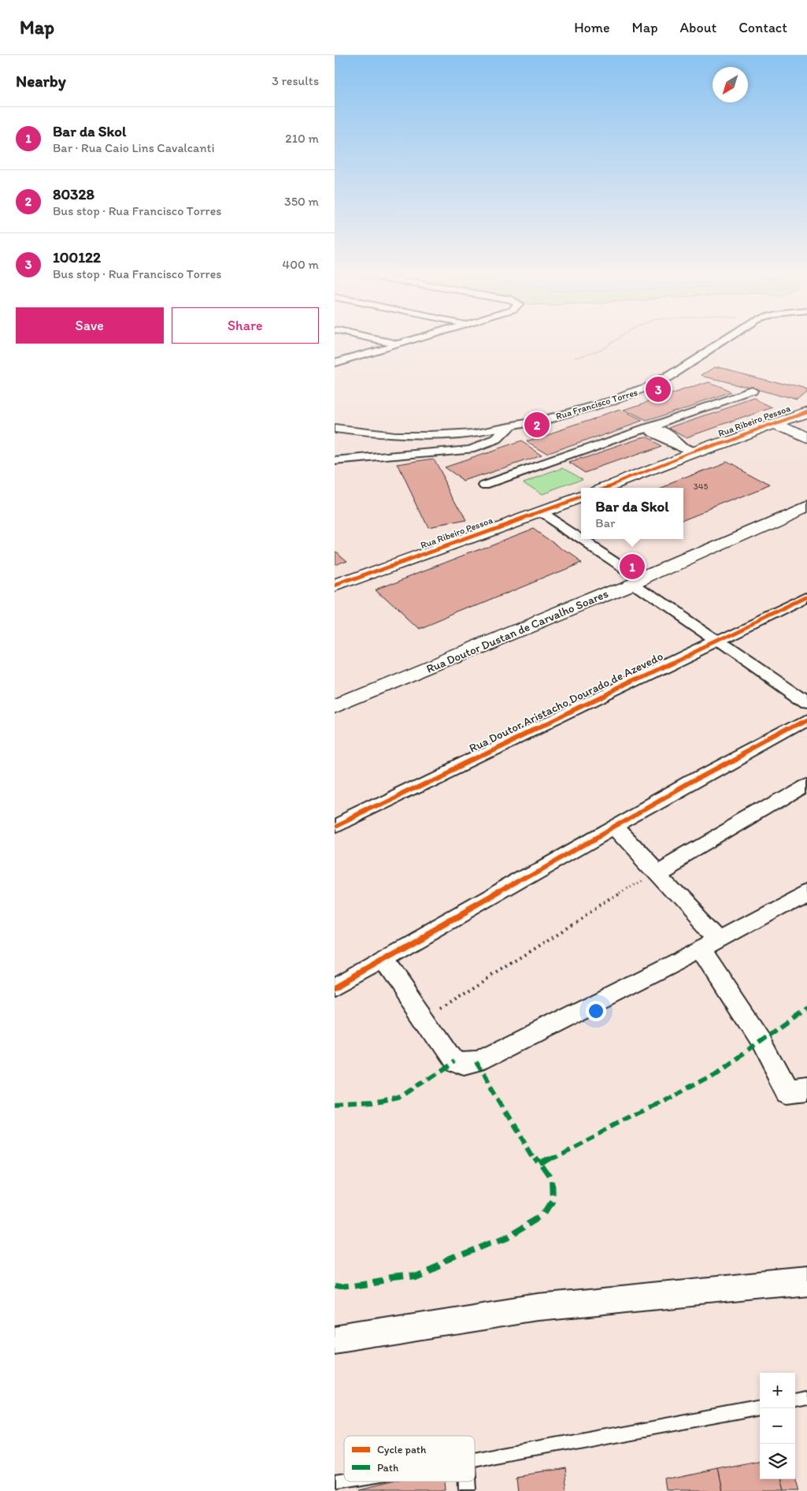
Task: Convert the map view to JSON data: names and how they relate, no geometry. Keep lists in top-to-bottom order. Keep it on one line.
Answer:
{"streets":{"main road":["Rua Ribeiro Pessoa","Rua Doutor Dustan de Carvalho Soares"],"street":["Rua Francisco Torres","Rua Doutor Aristacho Dourado de Azevedo"]},"house_numbers":["345"],"legend":["Cycle path","Path"],"north":"bottom left","page":{"header":"Map","nav":["Home","Map","About","Contact"],"heading":["Nearby","3 results"],"list":[{"mark":"1","name":"Bar da Skol","note":"Bar · Rua Caio Lins Cavalcanti","value":"210 m"},{"mark":"2","name":"80328","note":"Bus stop · Rua Francisco Torres","value":"350 m"},{"mark":"3","name":"100122","note":"Bus stop · Rua Francisco Torres","value":"400 m"}],"buttons":["Save","Share"],"pins":["3","2","1"],"popup":["Bar da Skol","Bar"],"map_buttons":["+","−"]}}
